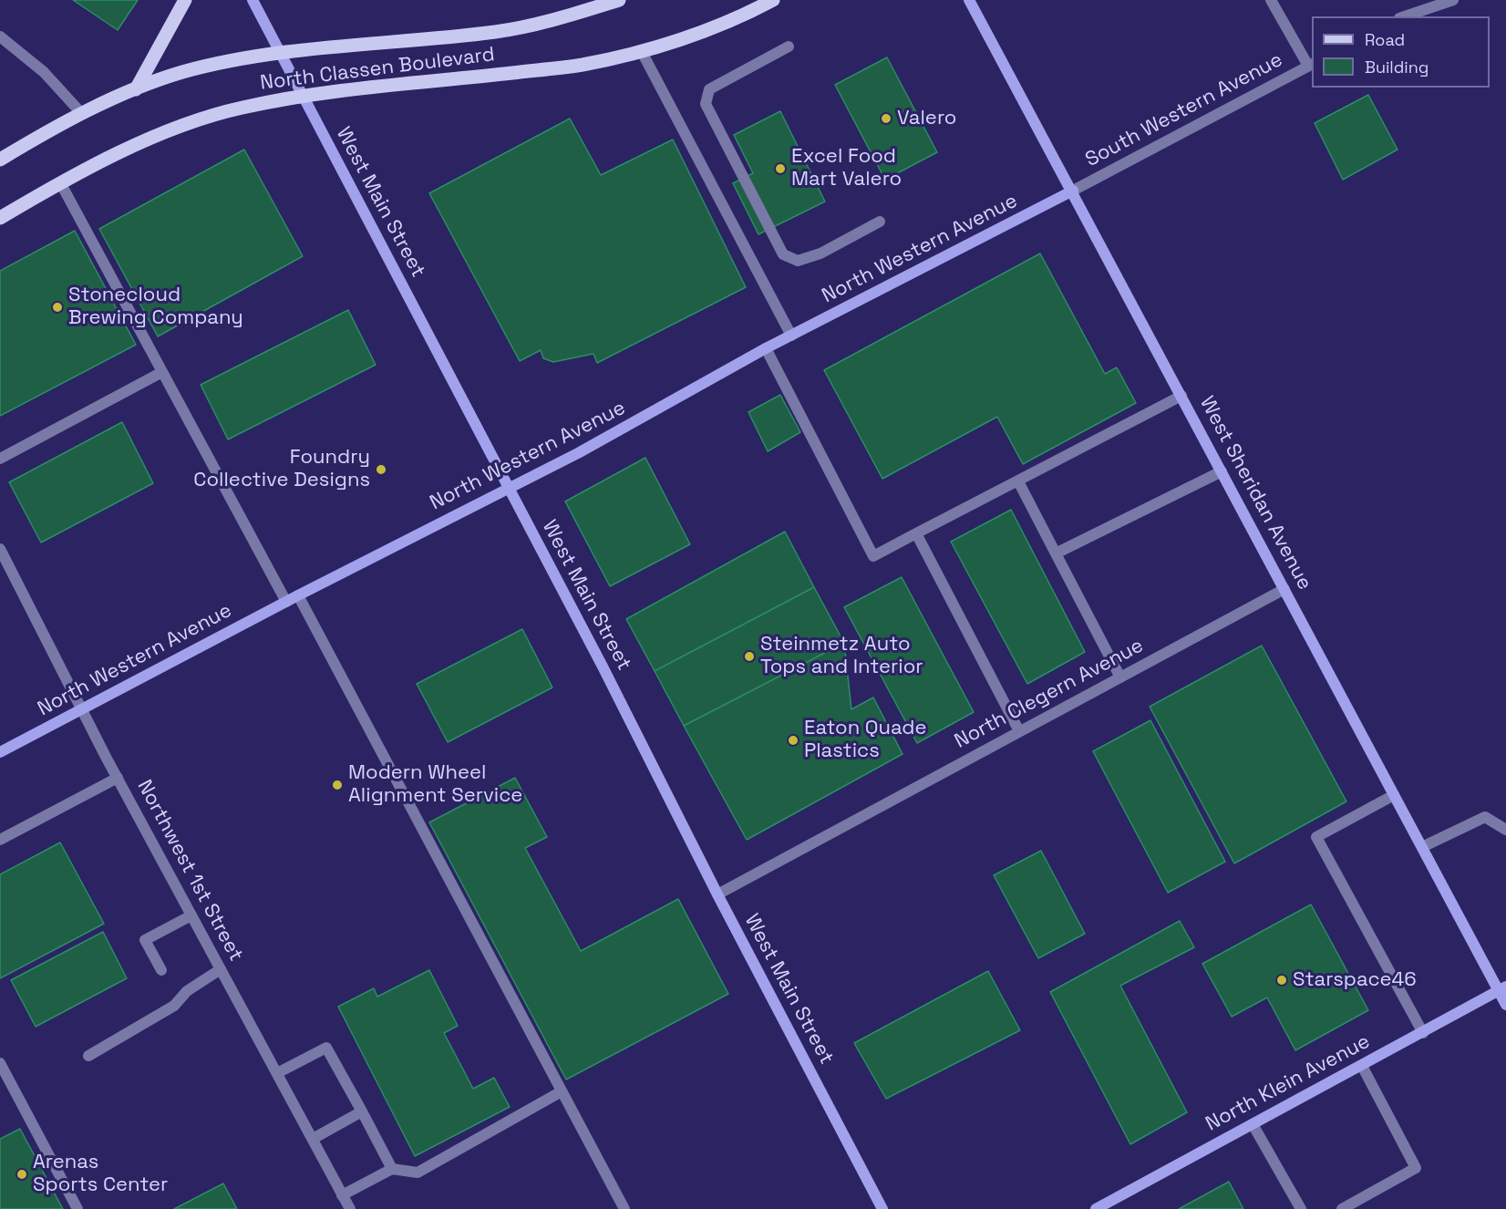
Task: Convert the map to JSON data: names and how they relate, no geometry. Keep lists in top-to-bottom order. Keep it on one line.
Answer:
{"streets":{"main road":["North Classen Boulevard"],"street":["South Western Avenue","West Main Street","North Western Avenue","West Sheridan Avenue","North Clegern Avenue","Northwest 1st Street","North Klein Avenue"]},"crossings":[["North Classen Boulevard","West Main Street"],["South Western Avenue","North Western Avenue"],["South Western Avenue","West Sheridan Avenue"],["West Main Street","North Western Avenue"],["West Main Street","North Clegern Avenue"],["North Western Avenue","West Sheridan Avenue"],["North Western Avenue","Northwest 1st Street"],["West Sheridan Avenue","North Clegern Avenue"],["West Sheridan Avenue","North Klein Avenue"]],"places":["Valero","Excel Food Mart Valero","Stonecloud Brewing Company","Foundry Collective Designs","Steinmetz Auto Tops and Interior","Eaton Quade Plastics","Modern Wheel Alignment Service","Starspace46","Arenas Sports Center"],"legend":["Road","Building"]}
